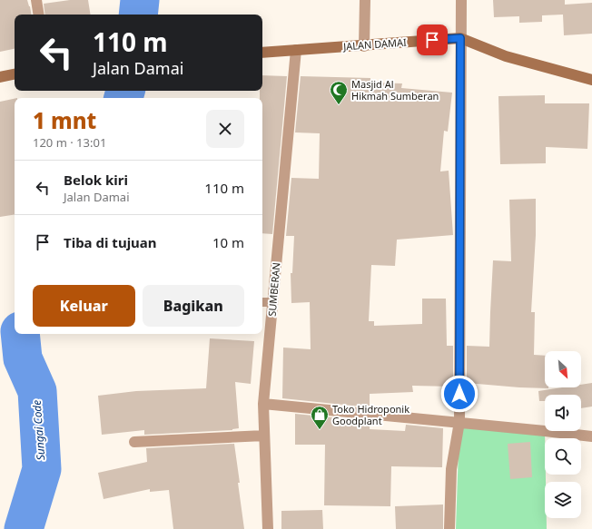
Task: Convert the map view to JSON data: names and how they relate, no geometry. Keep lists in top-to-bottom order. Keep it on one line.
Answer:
{"streets":{"main road":["JALAN DAMAI"],"street":["SUMBERAN"]},"crossings":[["JALAN DAMAI","SUMBERAN"]],"water":["Sungai Code"],"places":{"mosque":["Masjid Al Hikmah Sumberan"],"shop":["Toko Hidroponik Goodplant"]},"north":"bottom right","page":{"turn":["110 m","Jalan Damai"],"heading":["1 mnt","120 m · 13:01"],"list":[{"name":"Belok kiri","note":"Jalan Damai","value":"110 m"},{"name":"Tiba di tujuan","value":"10 m"}],"buttons":["Keluar","Bagikan"]}}
